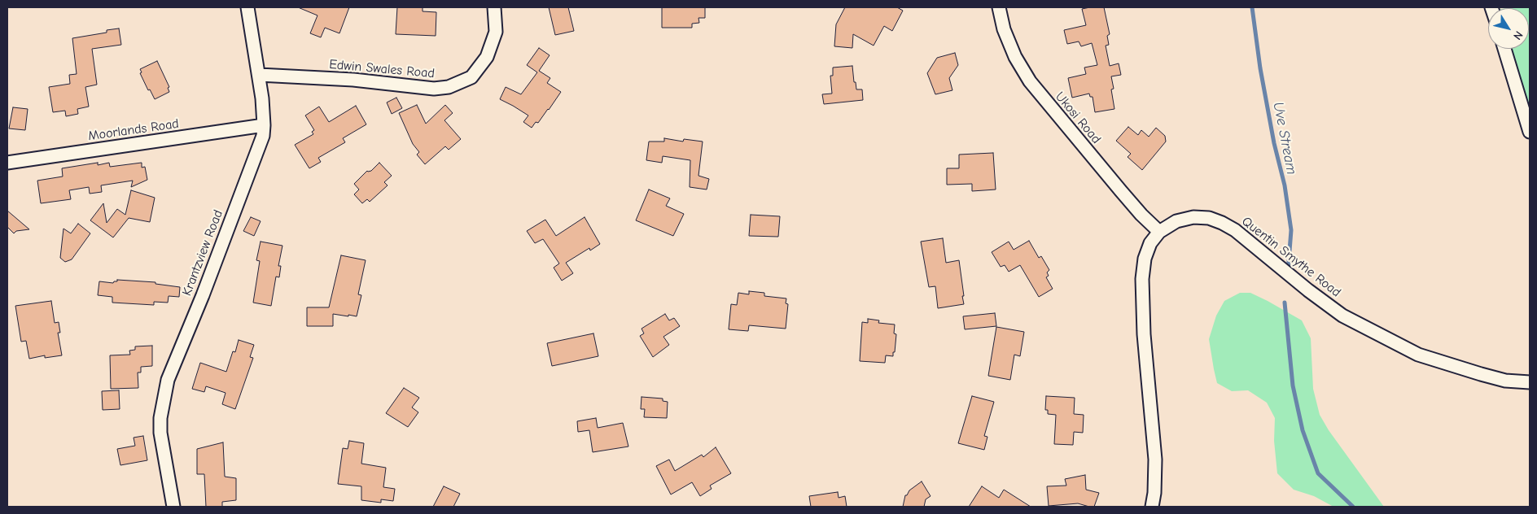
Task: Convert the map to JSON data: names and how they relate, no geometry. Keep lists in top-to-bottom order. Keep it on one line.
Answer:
{"streets":{"street":["Edwin Swales Road","Ukosi Road","Moorlands Road","Krantzview Road","Quentin Smythe Road"]},"crossings":[["Edwin Swales Road","Krantzview Road"],["Ukosi Road","Quentin Smythe Road"],["Moorlands Road","Krantzview Road"]],"water":["Uve Stream"],"north":"bottom right"}
